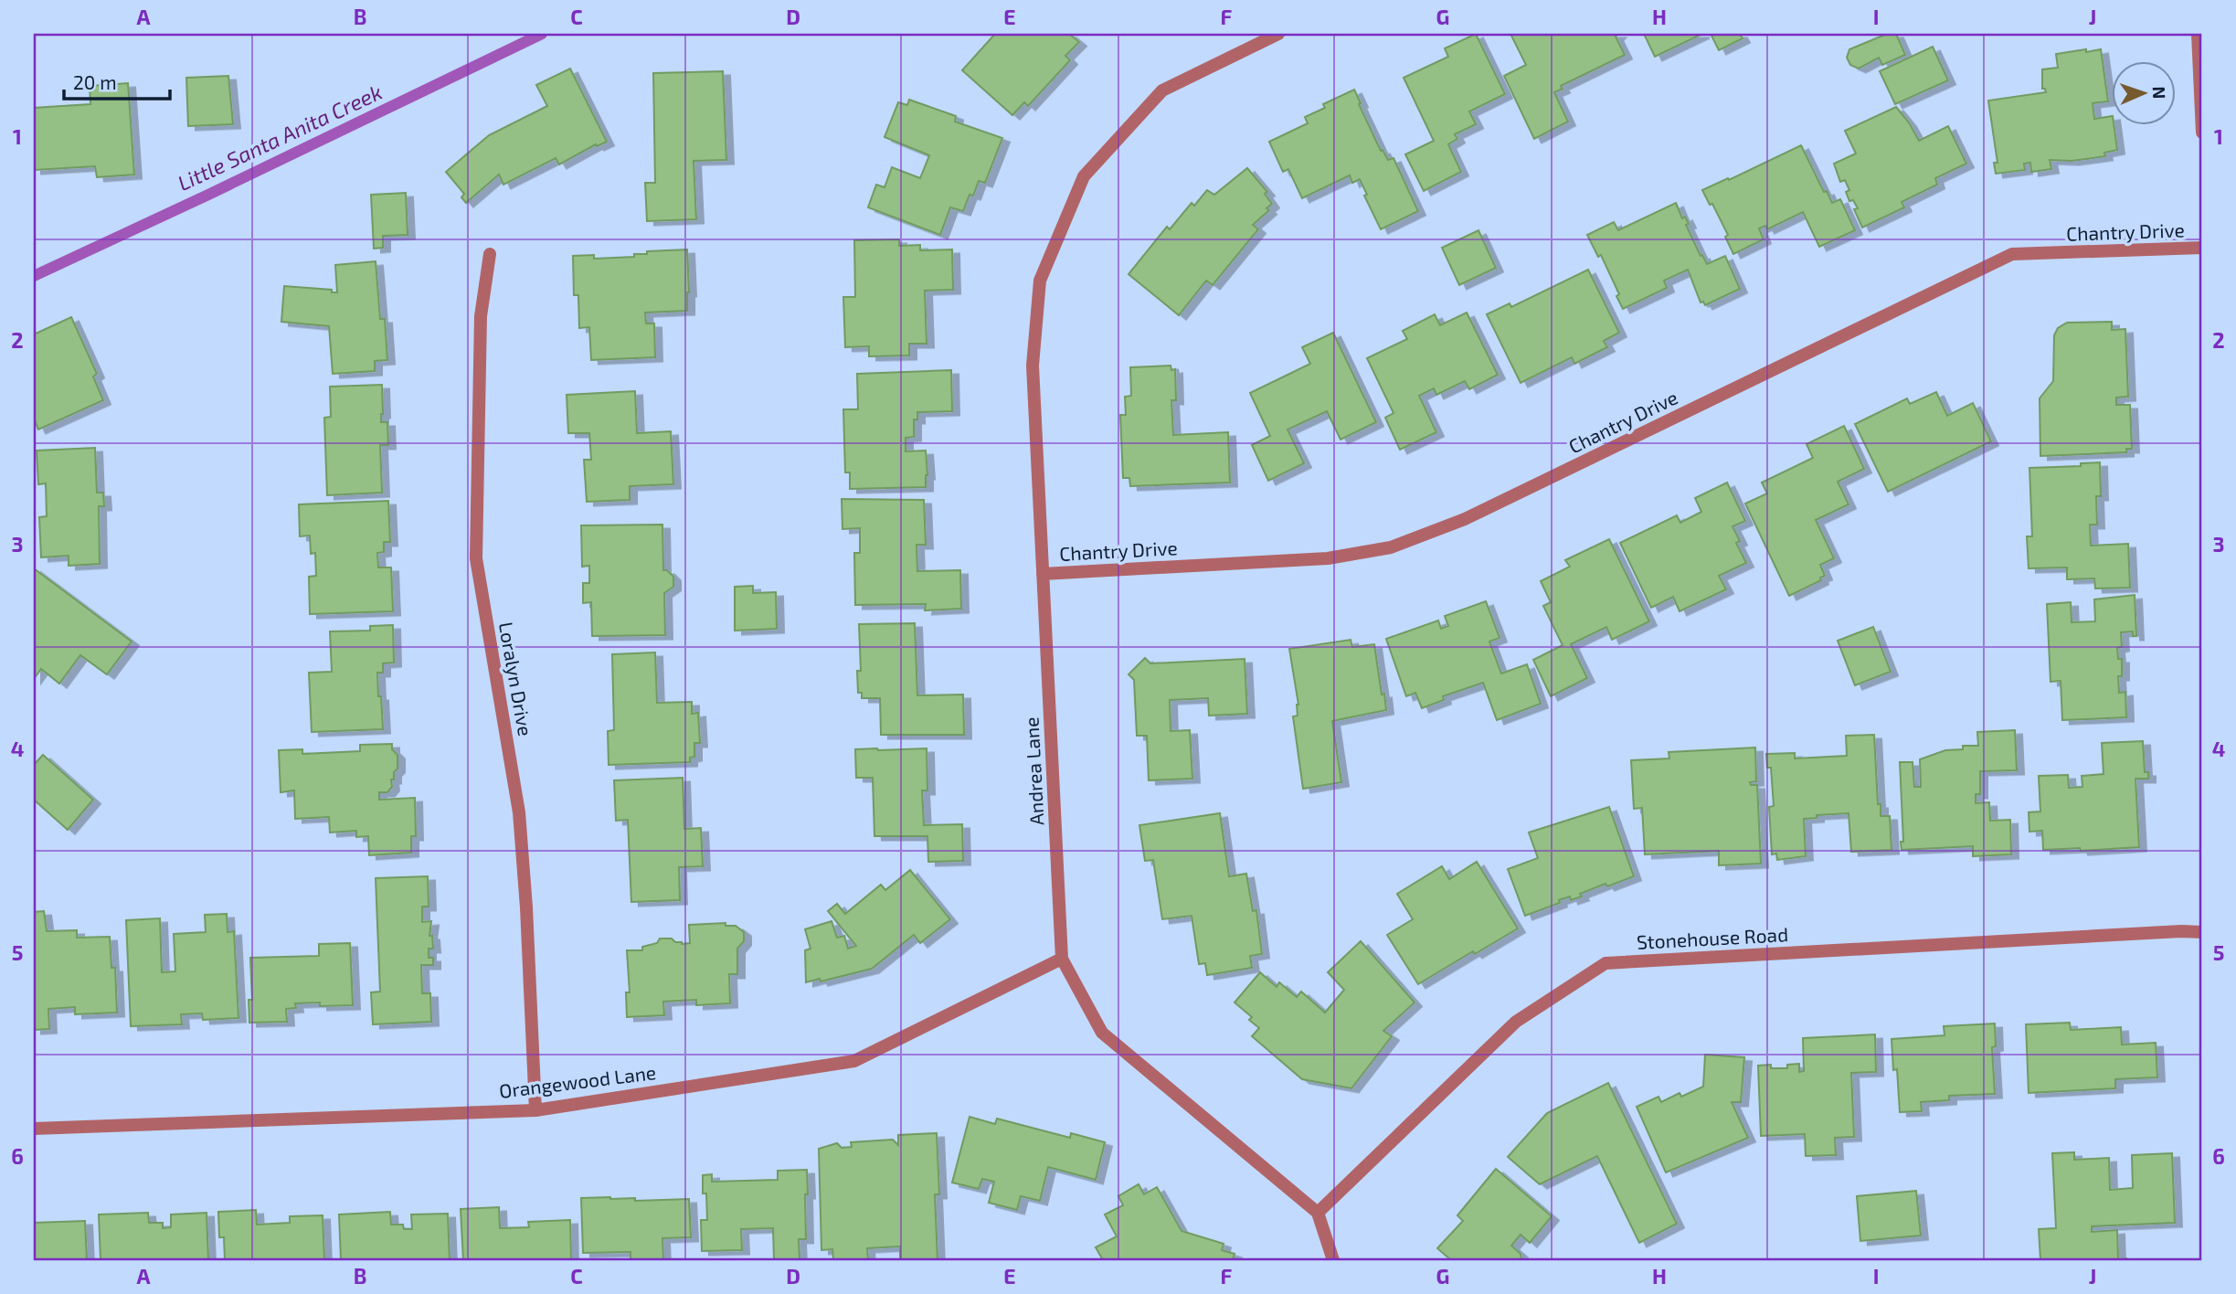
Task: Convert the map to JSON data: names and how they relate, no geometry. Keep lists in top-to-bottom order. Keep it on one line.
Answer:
{"streets":{"street":["Chantry Drive","Loralyn Drive","Andrea Lane","Stonehouse Road","Orangewood Lane"]},"crossings":[["Chantry Drive","Andrea Lane"],["Loralyn Drive","Orangewood Lane"],["Andrea Lane","Stonehouse Road"],["Andrea Lane","Orangewood Lane"]],"water":["Little Santa Anita Creek"],"scale_bar":"20 m","north":"right","grid":{"columns":["A","B","C","D","E","F","G","H","I","J"],"rows":["1","2","3","4","5","6"]}}
